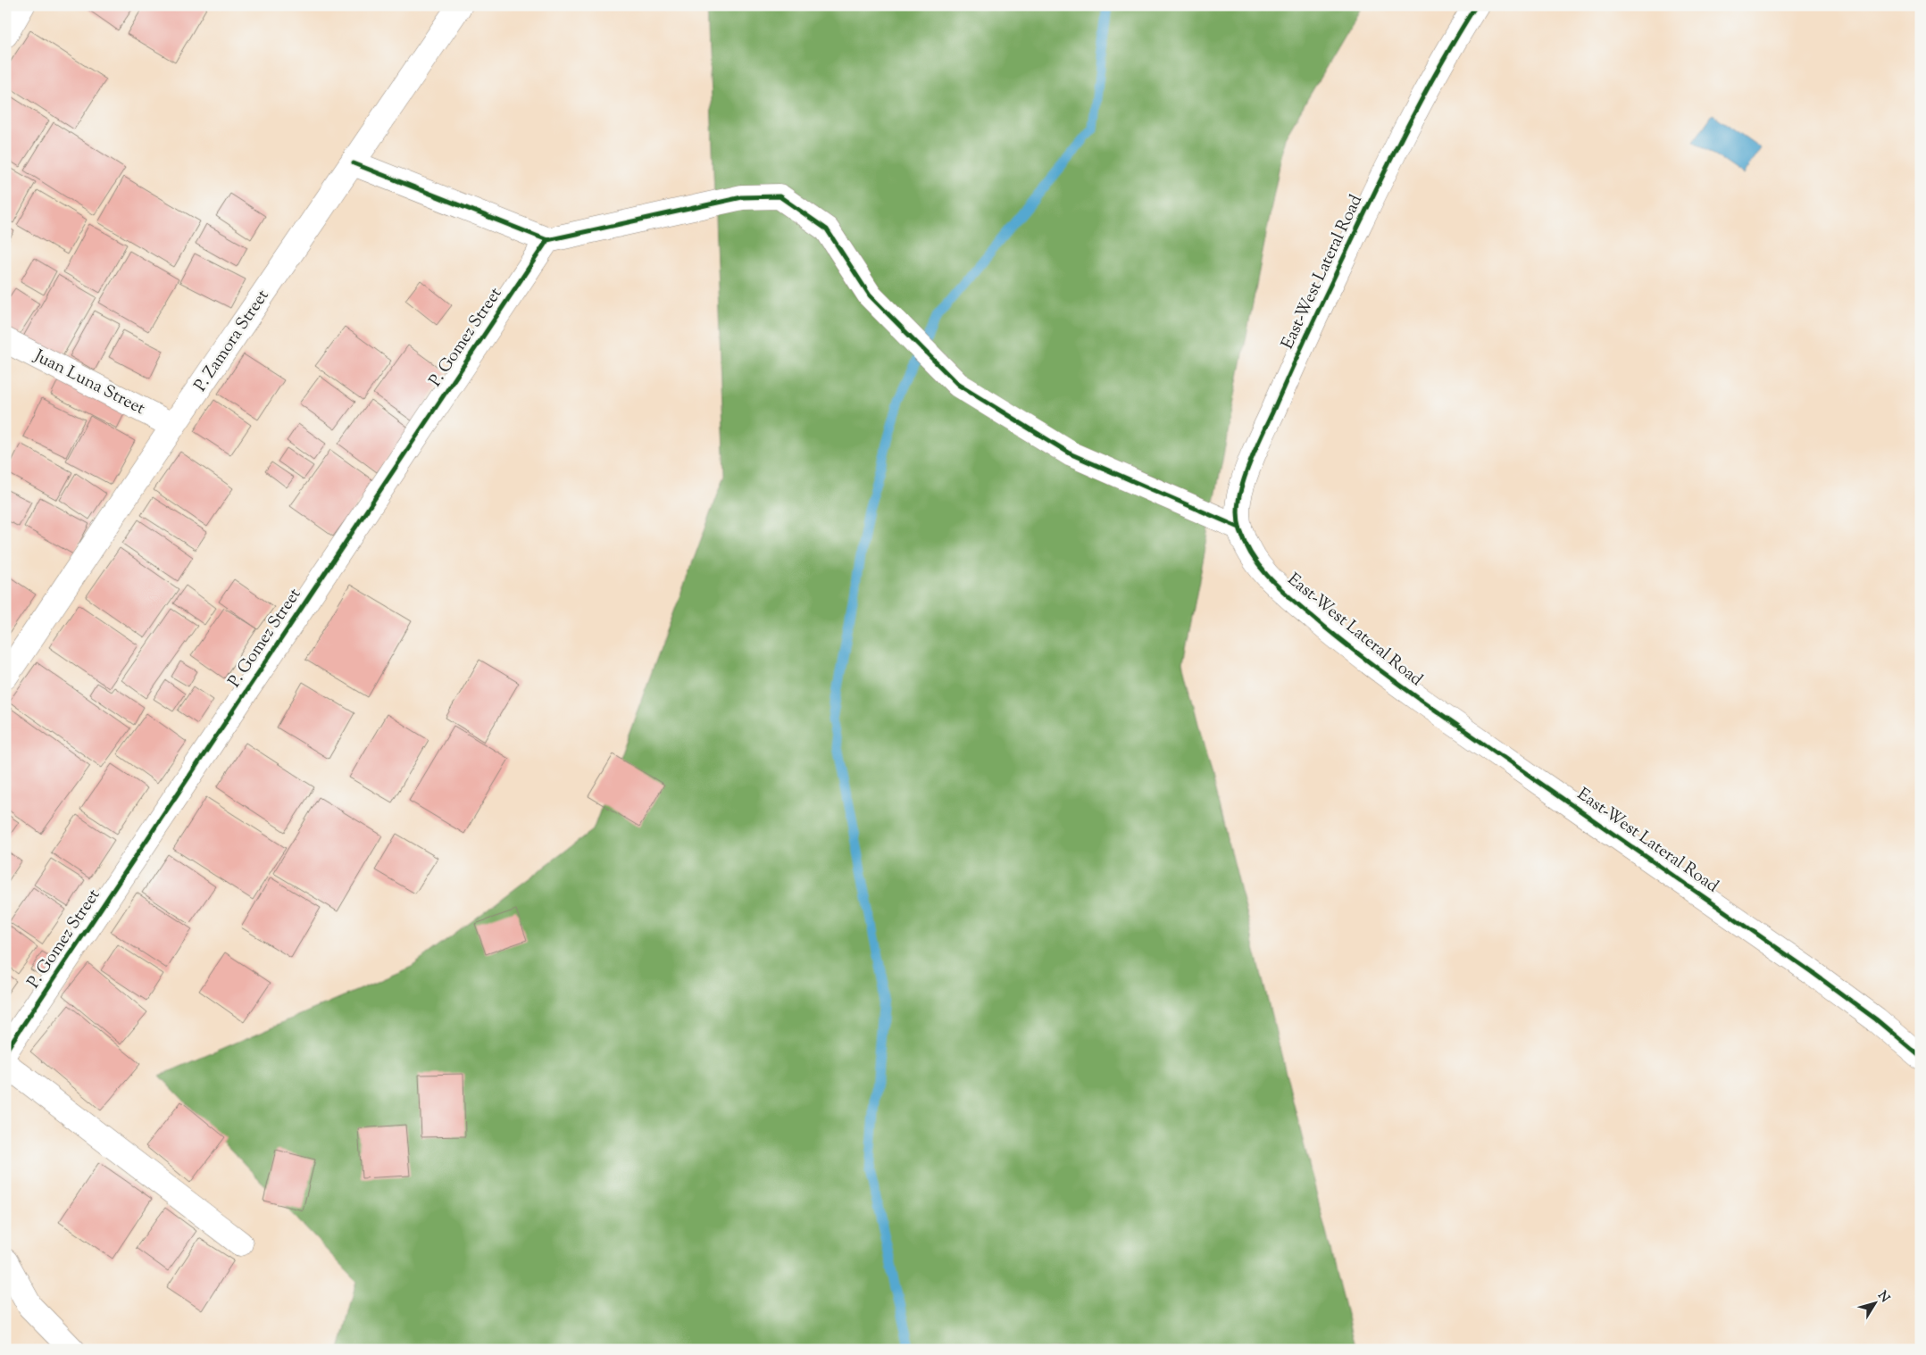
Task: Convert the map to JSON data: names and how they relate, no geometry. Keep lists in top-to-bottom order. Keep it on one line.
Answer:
{"streets":{"street":["East-West Lateral Road","P. Gomez Street","P. Zamora Street","Juan Luna Street"]},"crossings":[["P. Zamora Street","Juan Luna Street"]],"north":"top right"}
